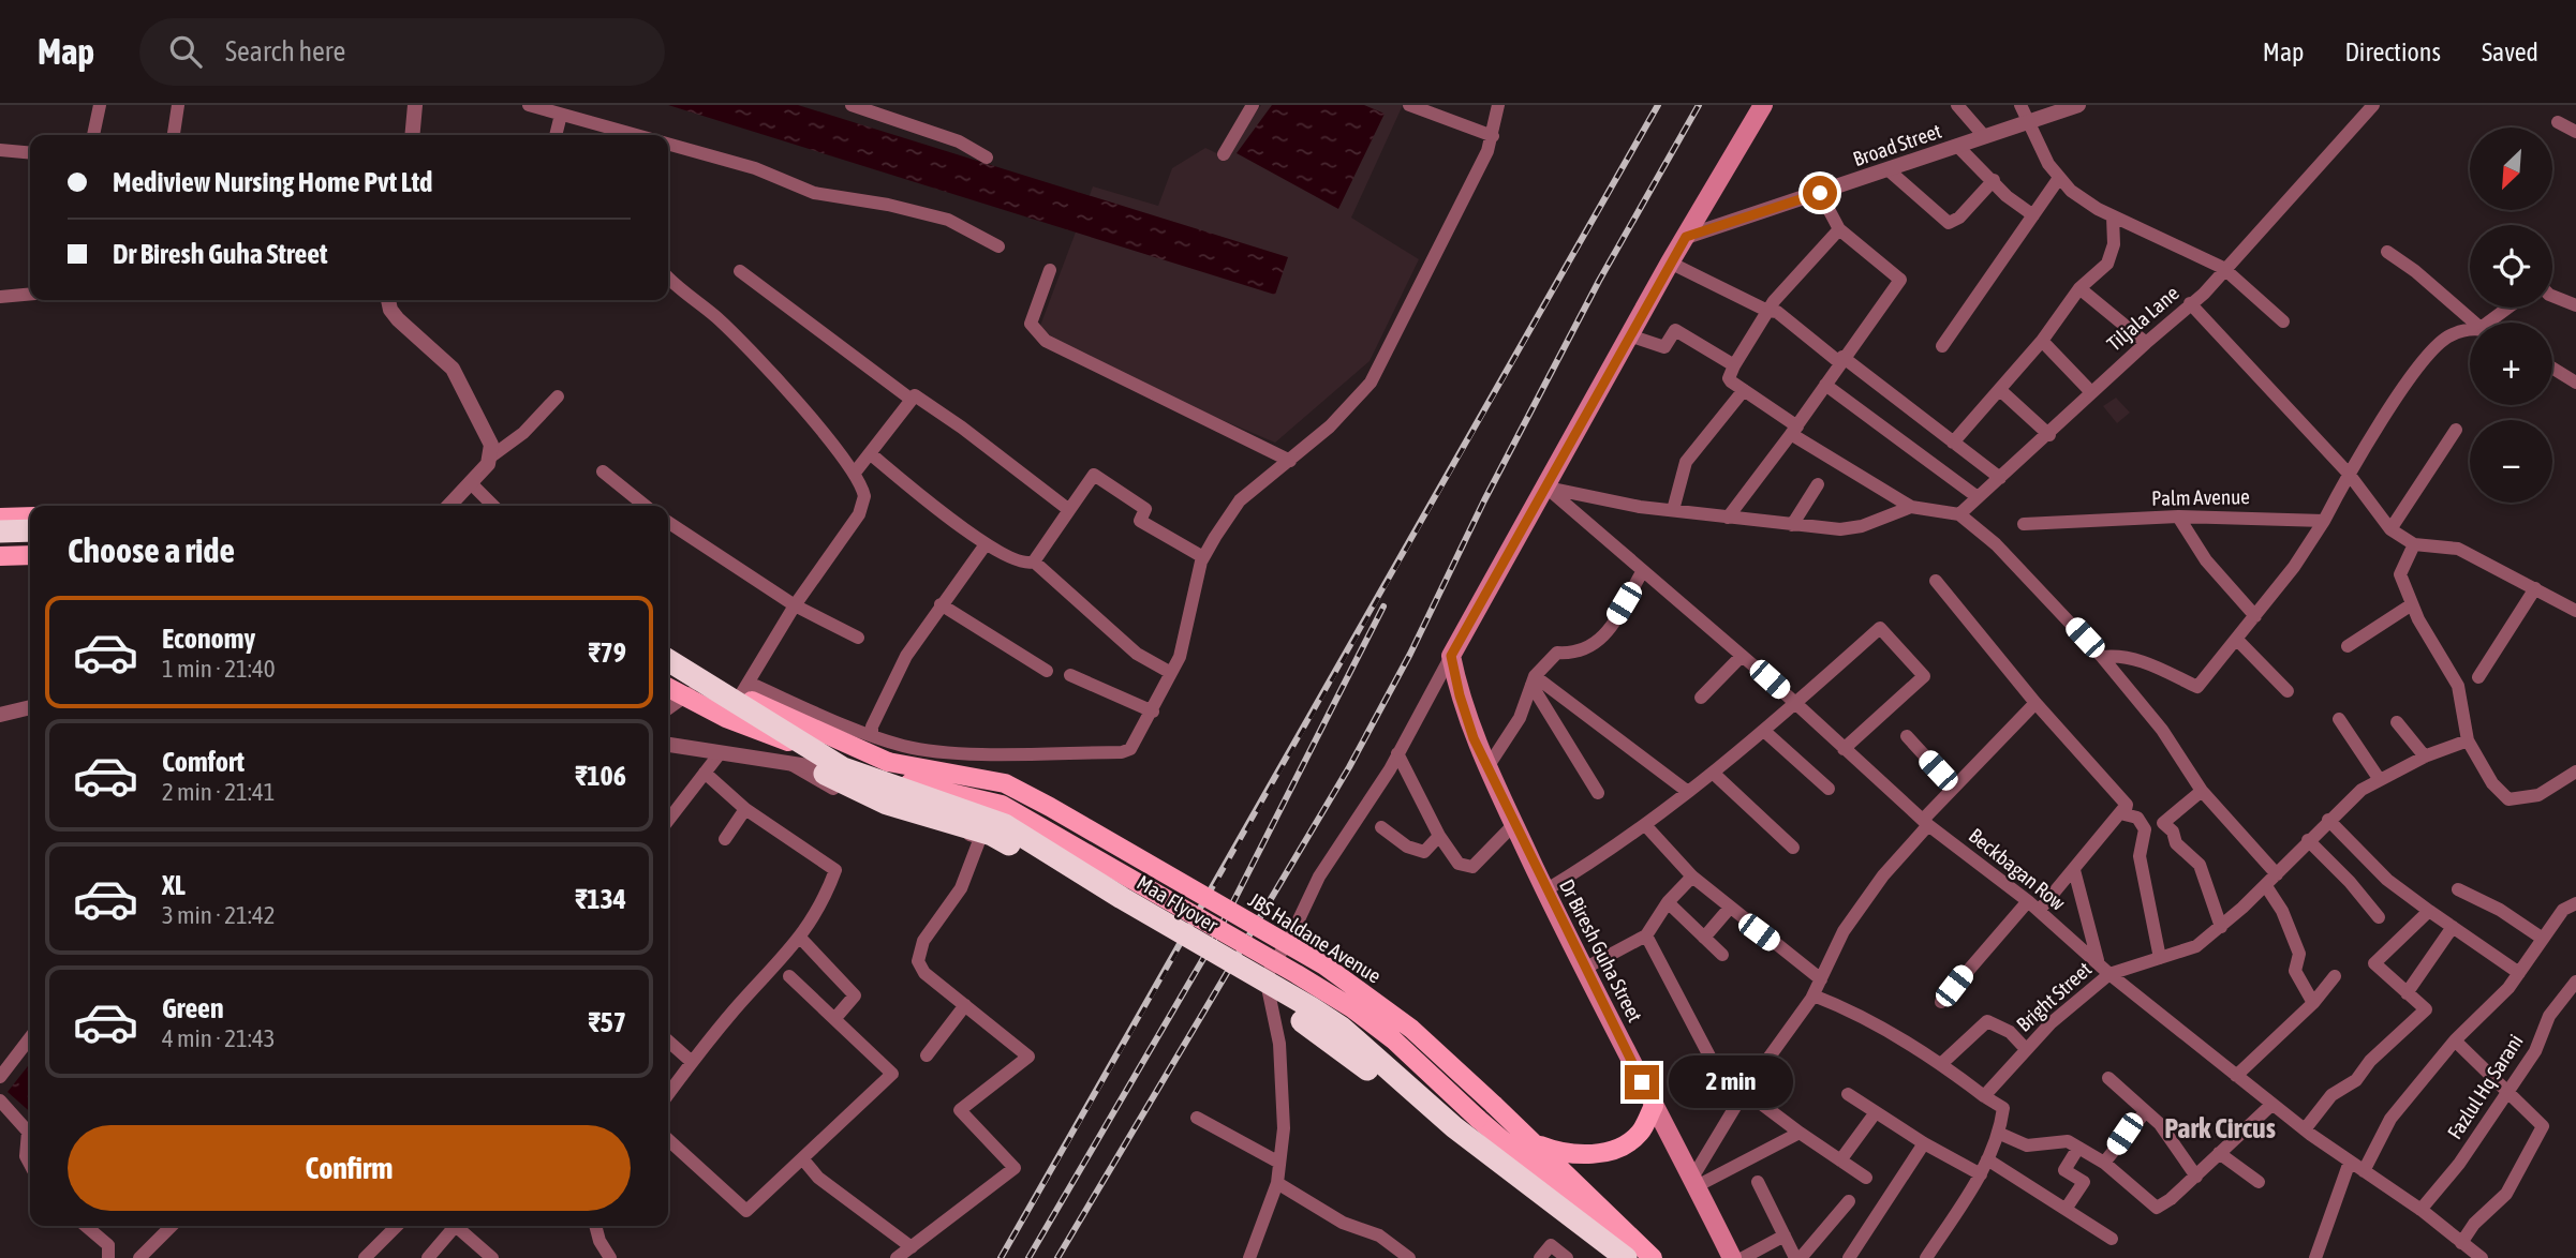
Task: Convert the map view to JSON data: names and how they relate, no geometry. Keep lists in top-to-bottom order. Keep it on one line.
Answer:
{"streets":{"highway":["Maa Flyover"],"main road":["JBS Haldane Avenue","Dr Biresh Guha Street"],"street":["Broad Street","Tiljala Lane","Palm Avenue","Beckbagan Row","Bright Street","Fazlul Hq Sarani"]},"crossings":[["Beckbagan Row","Bright Street"],["Beckbagan Row","Fazlul Hq Sarani"]],"districts":["Park Circus"],"north":"bottom left","page":{"header":"Map","search":"Search here","nav":["Map","Directions","Saved"],"map_buttons":["+","−"],"banner":["Mediview Nursing Home Pvt Ltd","Dr Biresh Guha Street"],"heading":"Choose a ride","list":[{"name":"Economy","note":"1 min · 21:40","value":"₹79"},{"name":"Comfort","note":"2 min · 21:41","value":"₹106"},{"name":"XL","note":"3 min · 21:42","value":"₹134"},{"name":"Green","note":"4 min · 21:43","value":"₹57"}],"bubble":"2 min","buttons":"Confirm"}}
